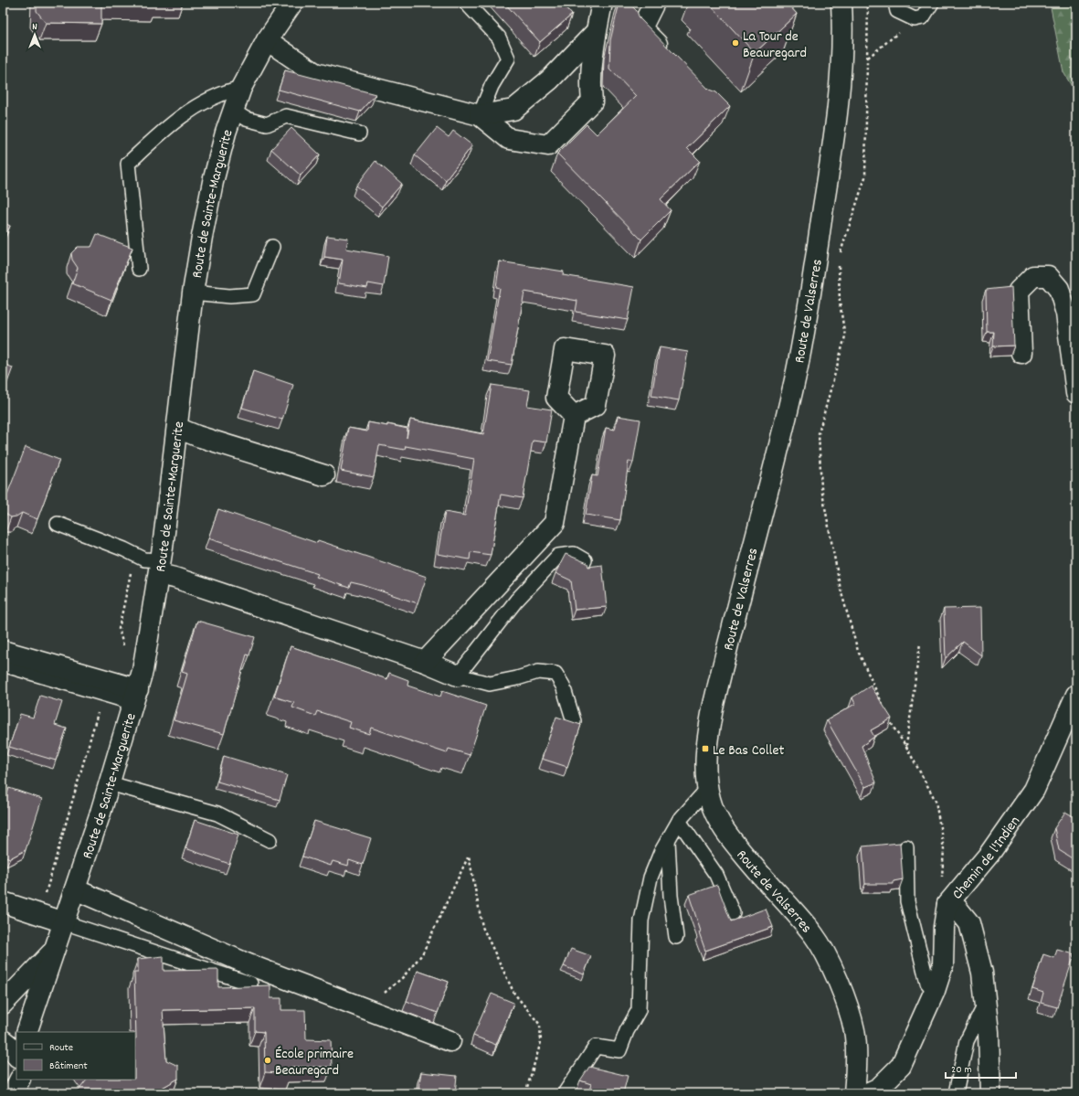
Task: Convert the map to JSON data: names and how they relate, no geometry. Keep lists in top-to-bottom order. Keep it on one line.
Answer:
{"streets":{"street":["Route de Sainte-Marguerite","Route de Valserres","Chemin de l'Indien"]},"places":{"other":["La Tour de Beauregard","École primaire Beauregard"],"transit":["Le Bas Collet"]},"legend":["Route","Bâtiment"],"scale_bar":"20 m","north":"top"}
